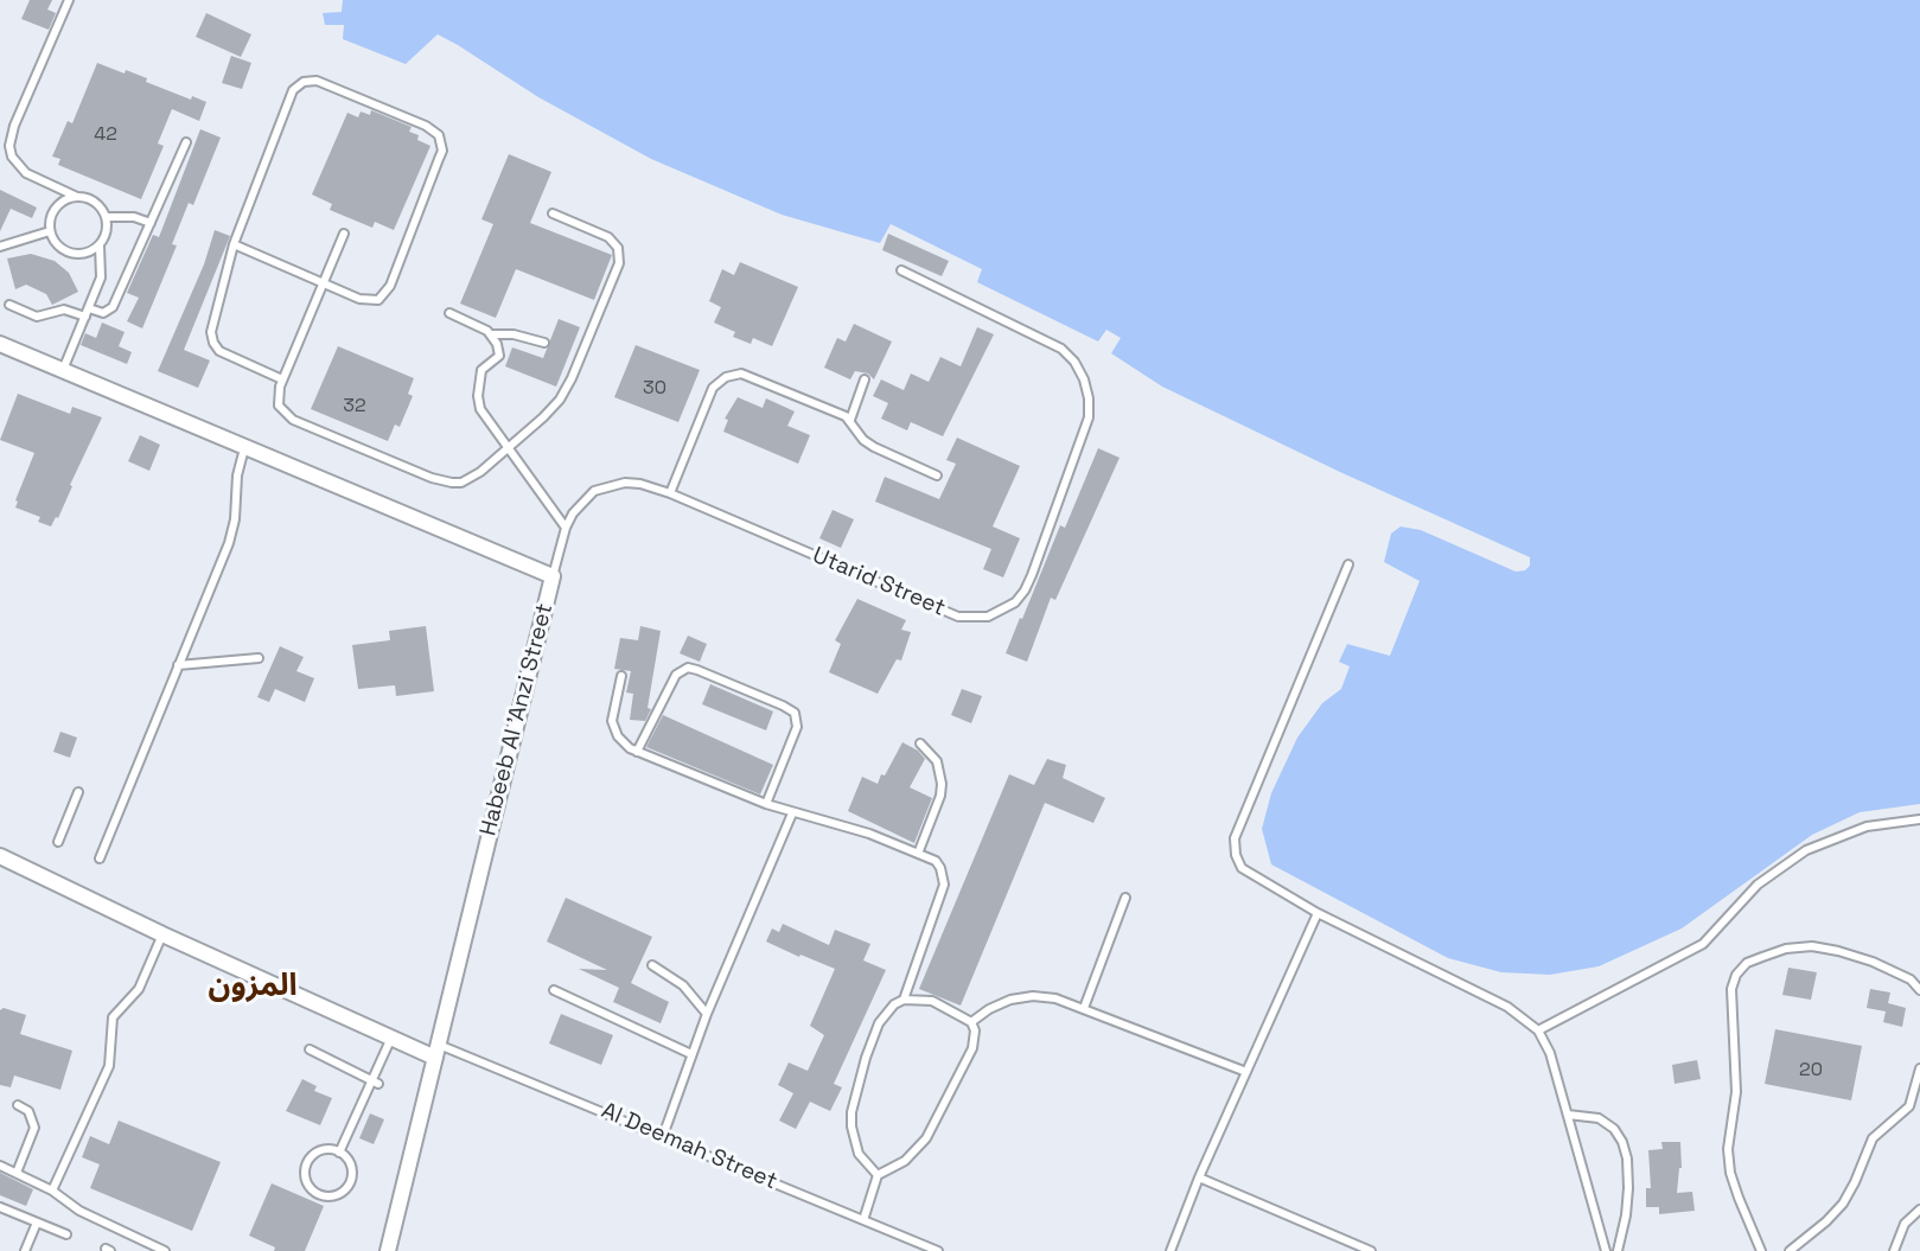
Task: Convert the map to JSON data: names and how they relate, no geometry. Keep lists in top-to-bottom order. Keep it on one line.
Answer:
{"streets":{"street":["Habeeb Al 'Anzi Street"],"lane":["Utarid Street","Al Deemah Street"]},"crossings":[["Utarid Street","Habeeb Al 'Anzi Street"],["Habeeb Al 'Anzi Street","Al Deemah Street"]],"districts":["المزون"],"house_numbers":["42","30","32","20"]}
